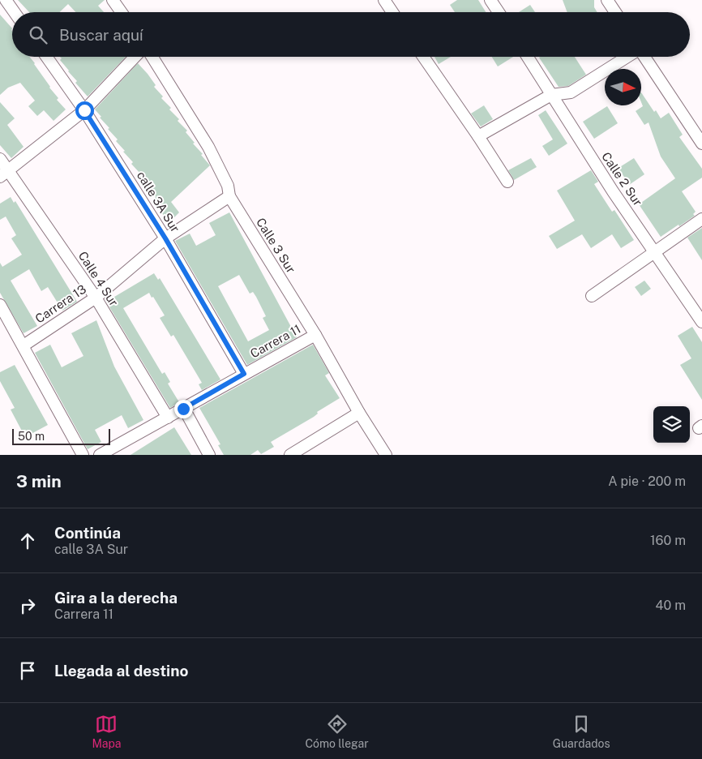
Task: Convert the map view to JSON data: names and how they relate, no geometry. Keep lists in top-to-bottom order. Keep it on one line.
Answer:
{"streets":{"street":["Calle 2 Sur","calle 3A Sur","Calle 3 Sur","Calle 4 Sur","Carrera 13","Carrera 11"]},"crossings":[["calle 3A Sur","Carrera 13"],["calle 3A Sur","Carrera 11"],["Calle 3 Sur","Carrera 13"],["Calle 3 Sur","Carrera 11"],["Calle 4 Sur","Carrera 13"],["Calle 4 Sur","Carrera 11"]],"scale_bar":"50 m","north":"right","page":{"search":"Buscar aquí","scale":"50 m","heading":["3 min","A pie · 200 m"],"list":[["Continúa","calle 3A Sur","160 m"],["Gira a la derecha","Carrera 11","40 m"],"Llegada al destino"],"nav":["Mapa","Cómo llegar","Guardados"]}}
